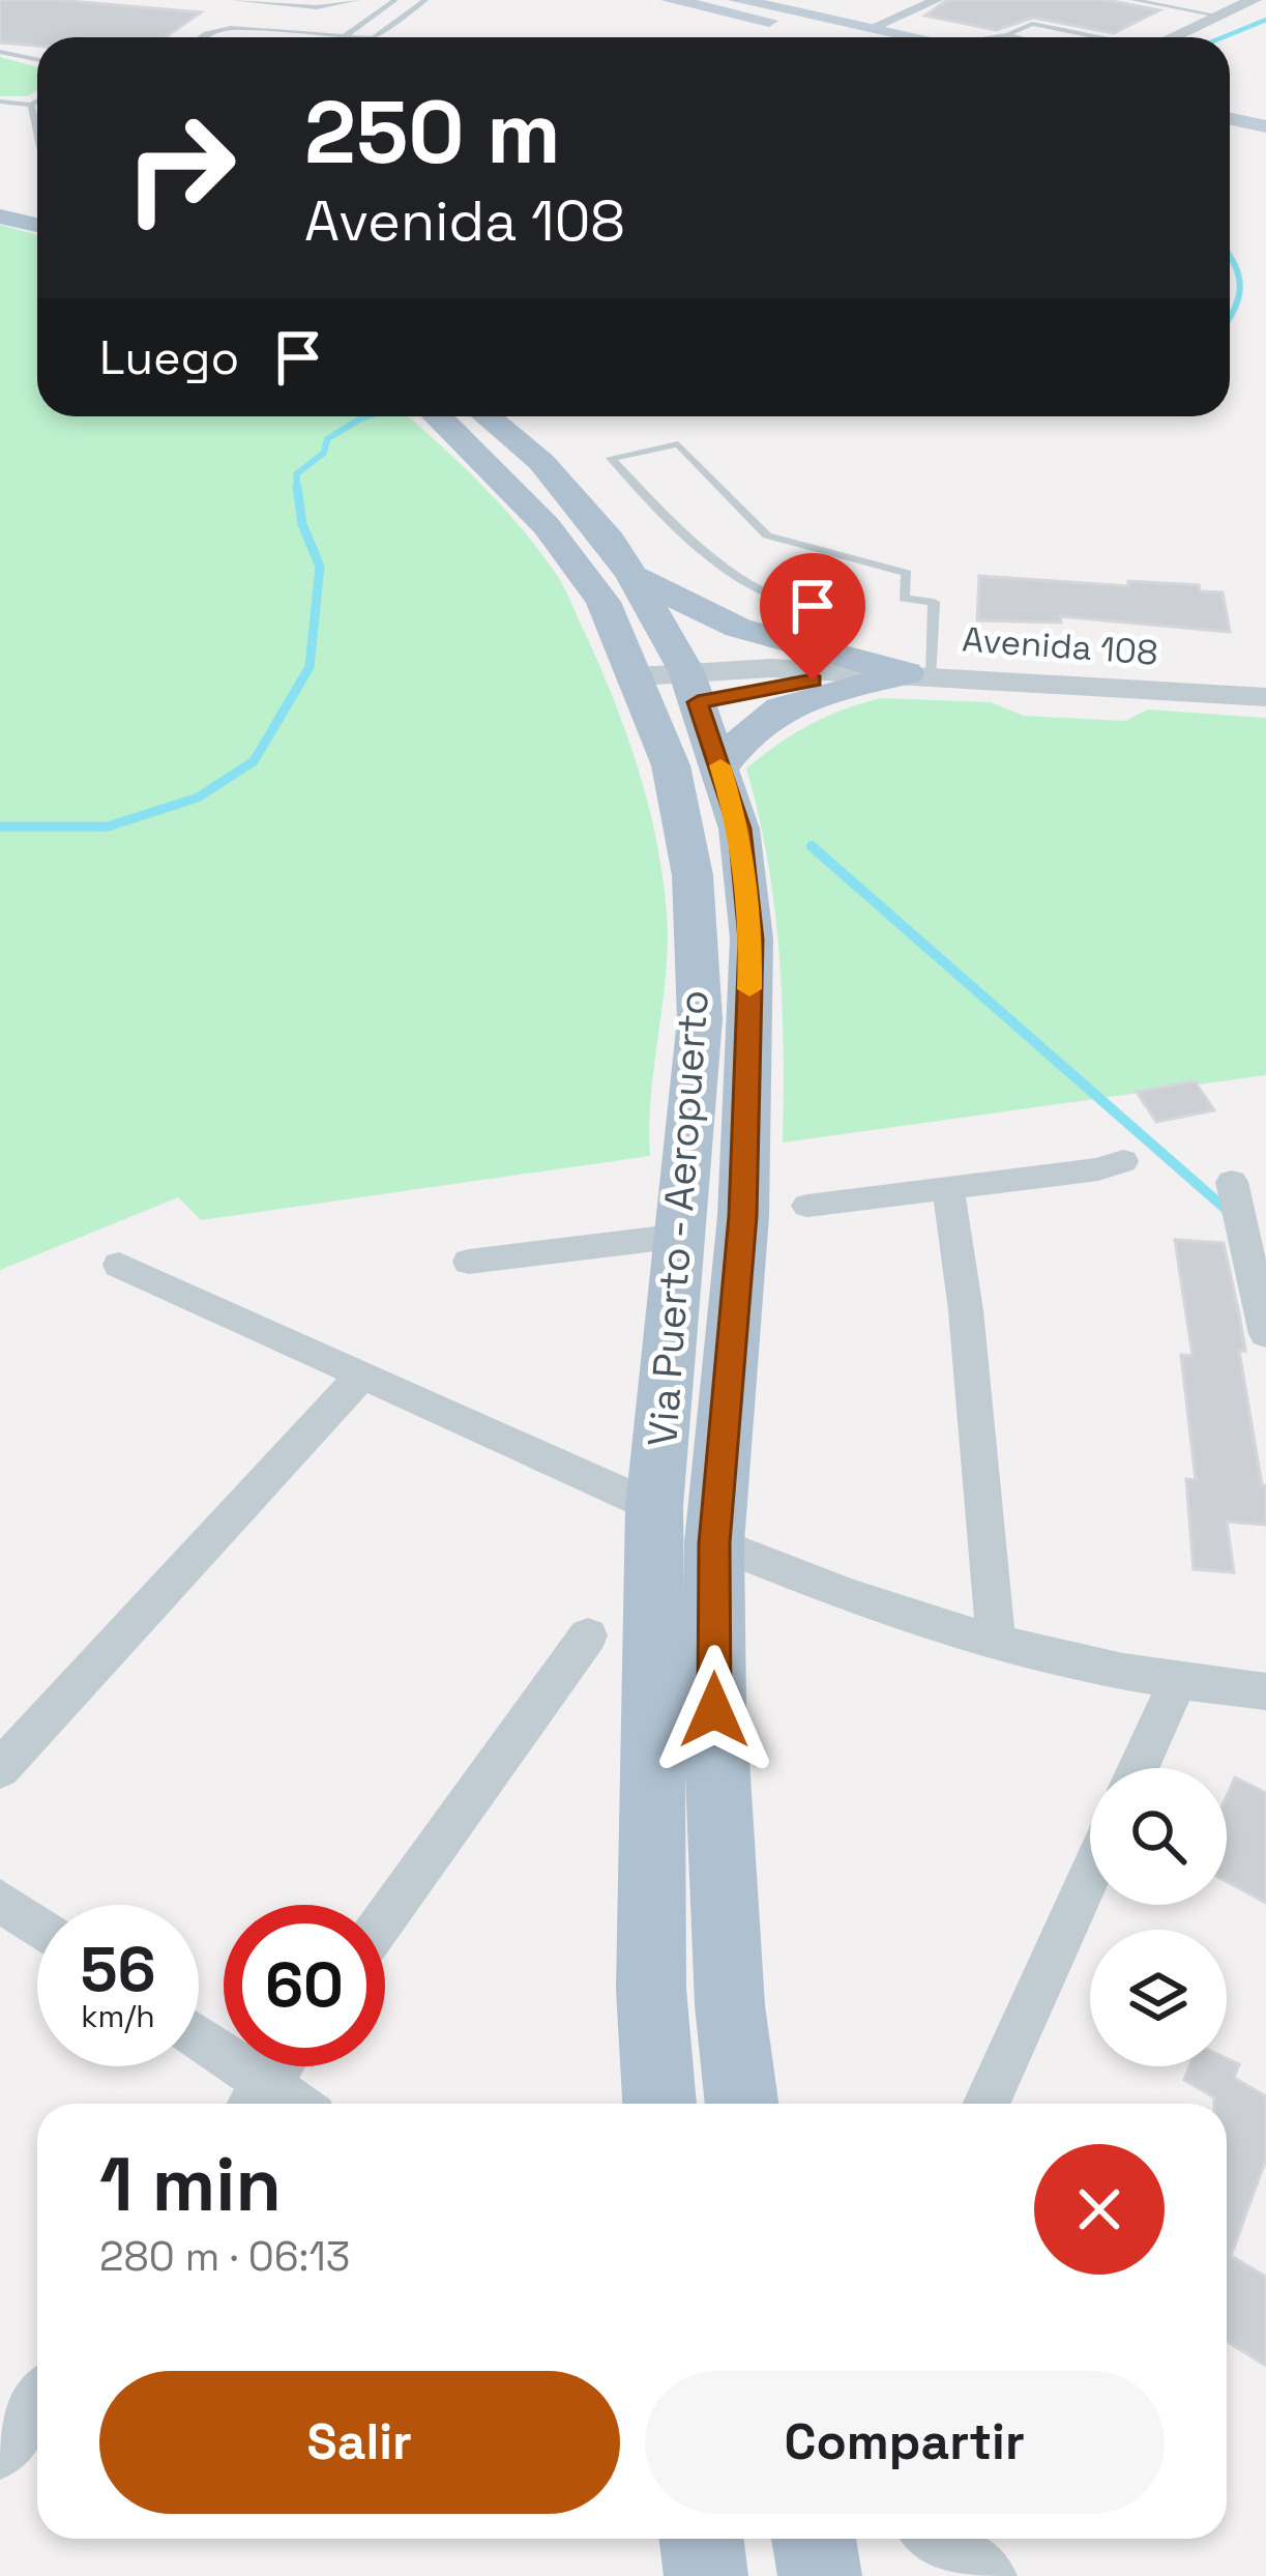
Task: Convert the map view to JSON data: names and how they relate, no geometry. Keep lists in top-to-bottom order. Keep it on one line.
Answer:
{"streets":{"main road":["Via Puerto - Aeropuerto"],"street":["Avenida 108"]},"crossings":[["Avenida 108","Via Puerto - Aeropuerto"]],"page":{"turn":["250 m","Avenida 108"],"then":"Luego","speed":"56 km/h","limit":"60","heading":["1 min","280 m · 06:13"],"buttons":["Salir","Compartir"]}}
